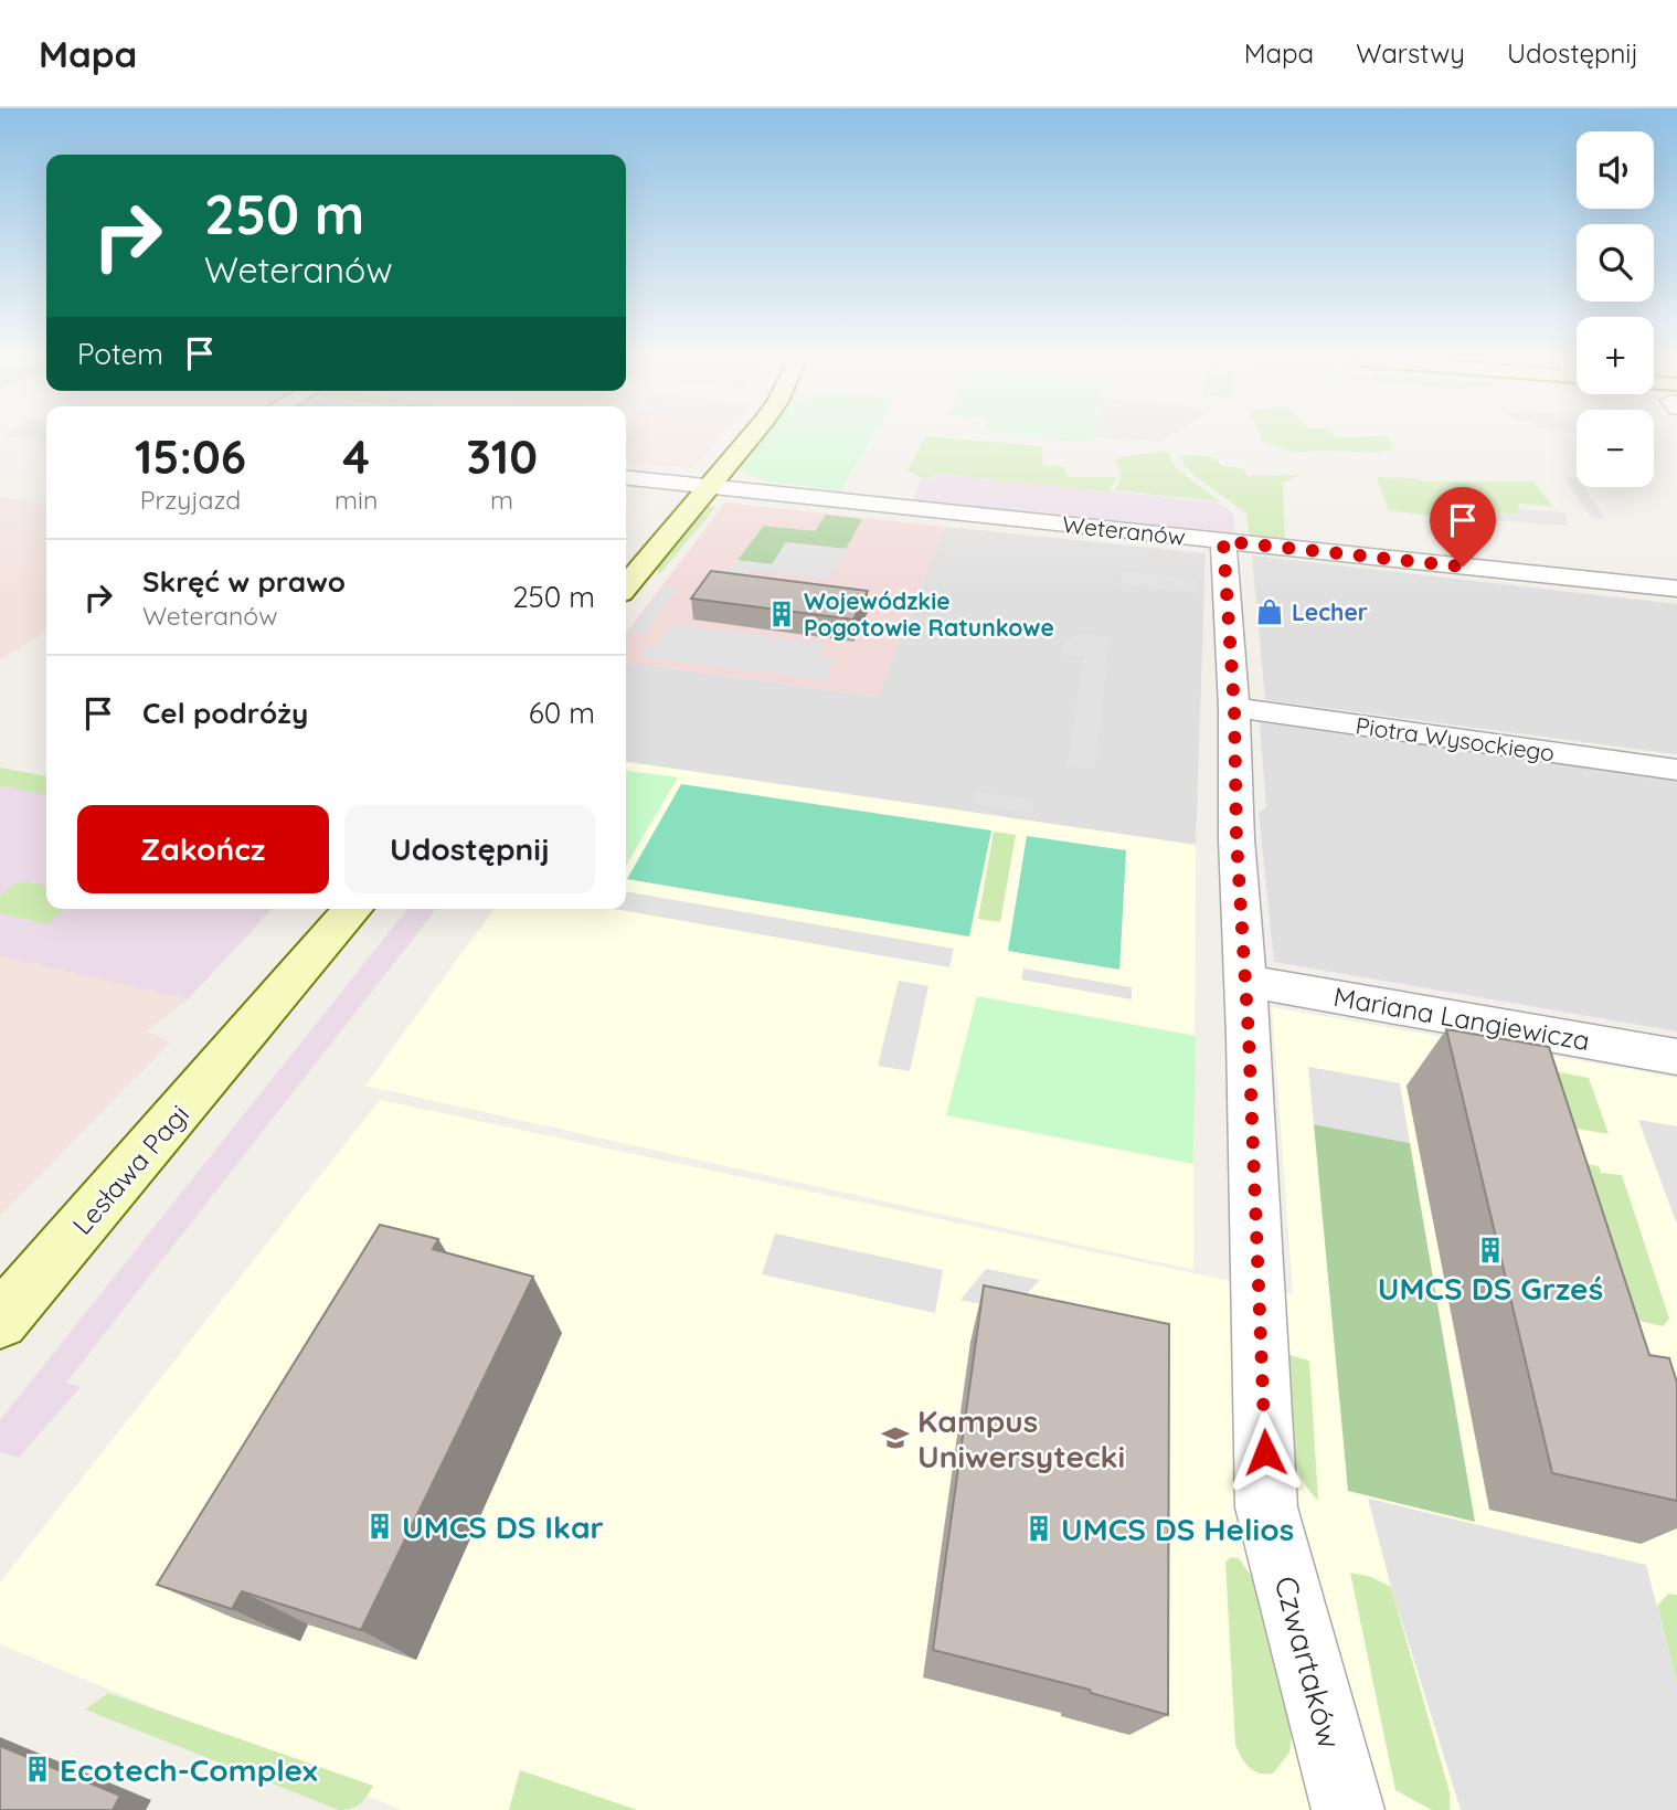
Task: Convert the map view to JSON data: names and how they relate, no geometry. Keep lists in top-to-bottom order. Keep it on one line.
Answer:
{"streets":{"street":["Weteranów","Piotra Wysockiego","Mariana Langiewicza","Lesława Pagi","Czwartaków"]},"crossings":[["Weteranów","Czwartaków"],["Piotra Wysockiego","Czwartaków"],["Mariana Langiewicza","Czwartaków"]],"places":{"shop":["Lecher"],"building":["Wojewódzkie Pogotowie Ratunkowe","UMCS DS Grześ","UMCS DS Ikar","UMCS DS Helios","Ecotech-Complex"],"school or university":["Kampus Uniwersytecki"]},"page":{"header":"Mapa","nav":["Mapa","Warstwy","Udostępnij"],"map_buttons":["+","−"],"turn":["250 m","Weteranów"],"then":"Potem","eta":["15:06","Przyjazd","4","min","310","m"],"list":[{"name":"Skręć w prawo","note":"Weteranów","value":"250 m"},{"name":"Cel podróży","value":"60 m"}],"buttons":["Zakończ","Udostępnij"]}}
